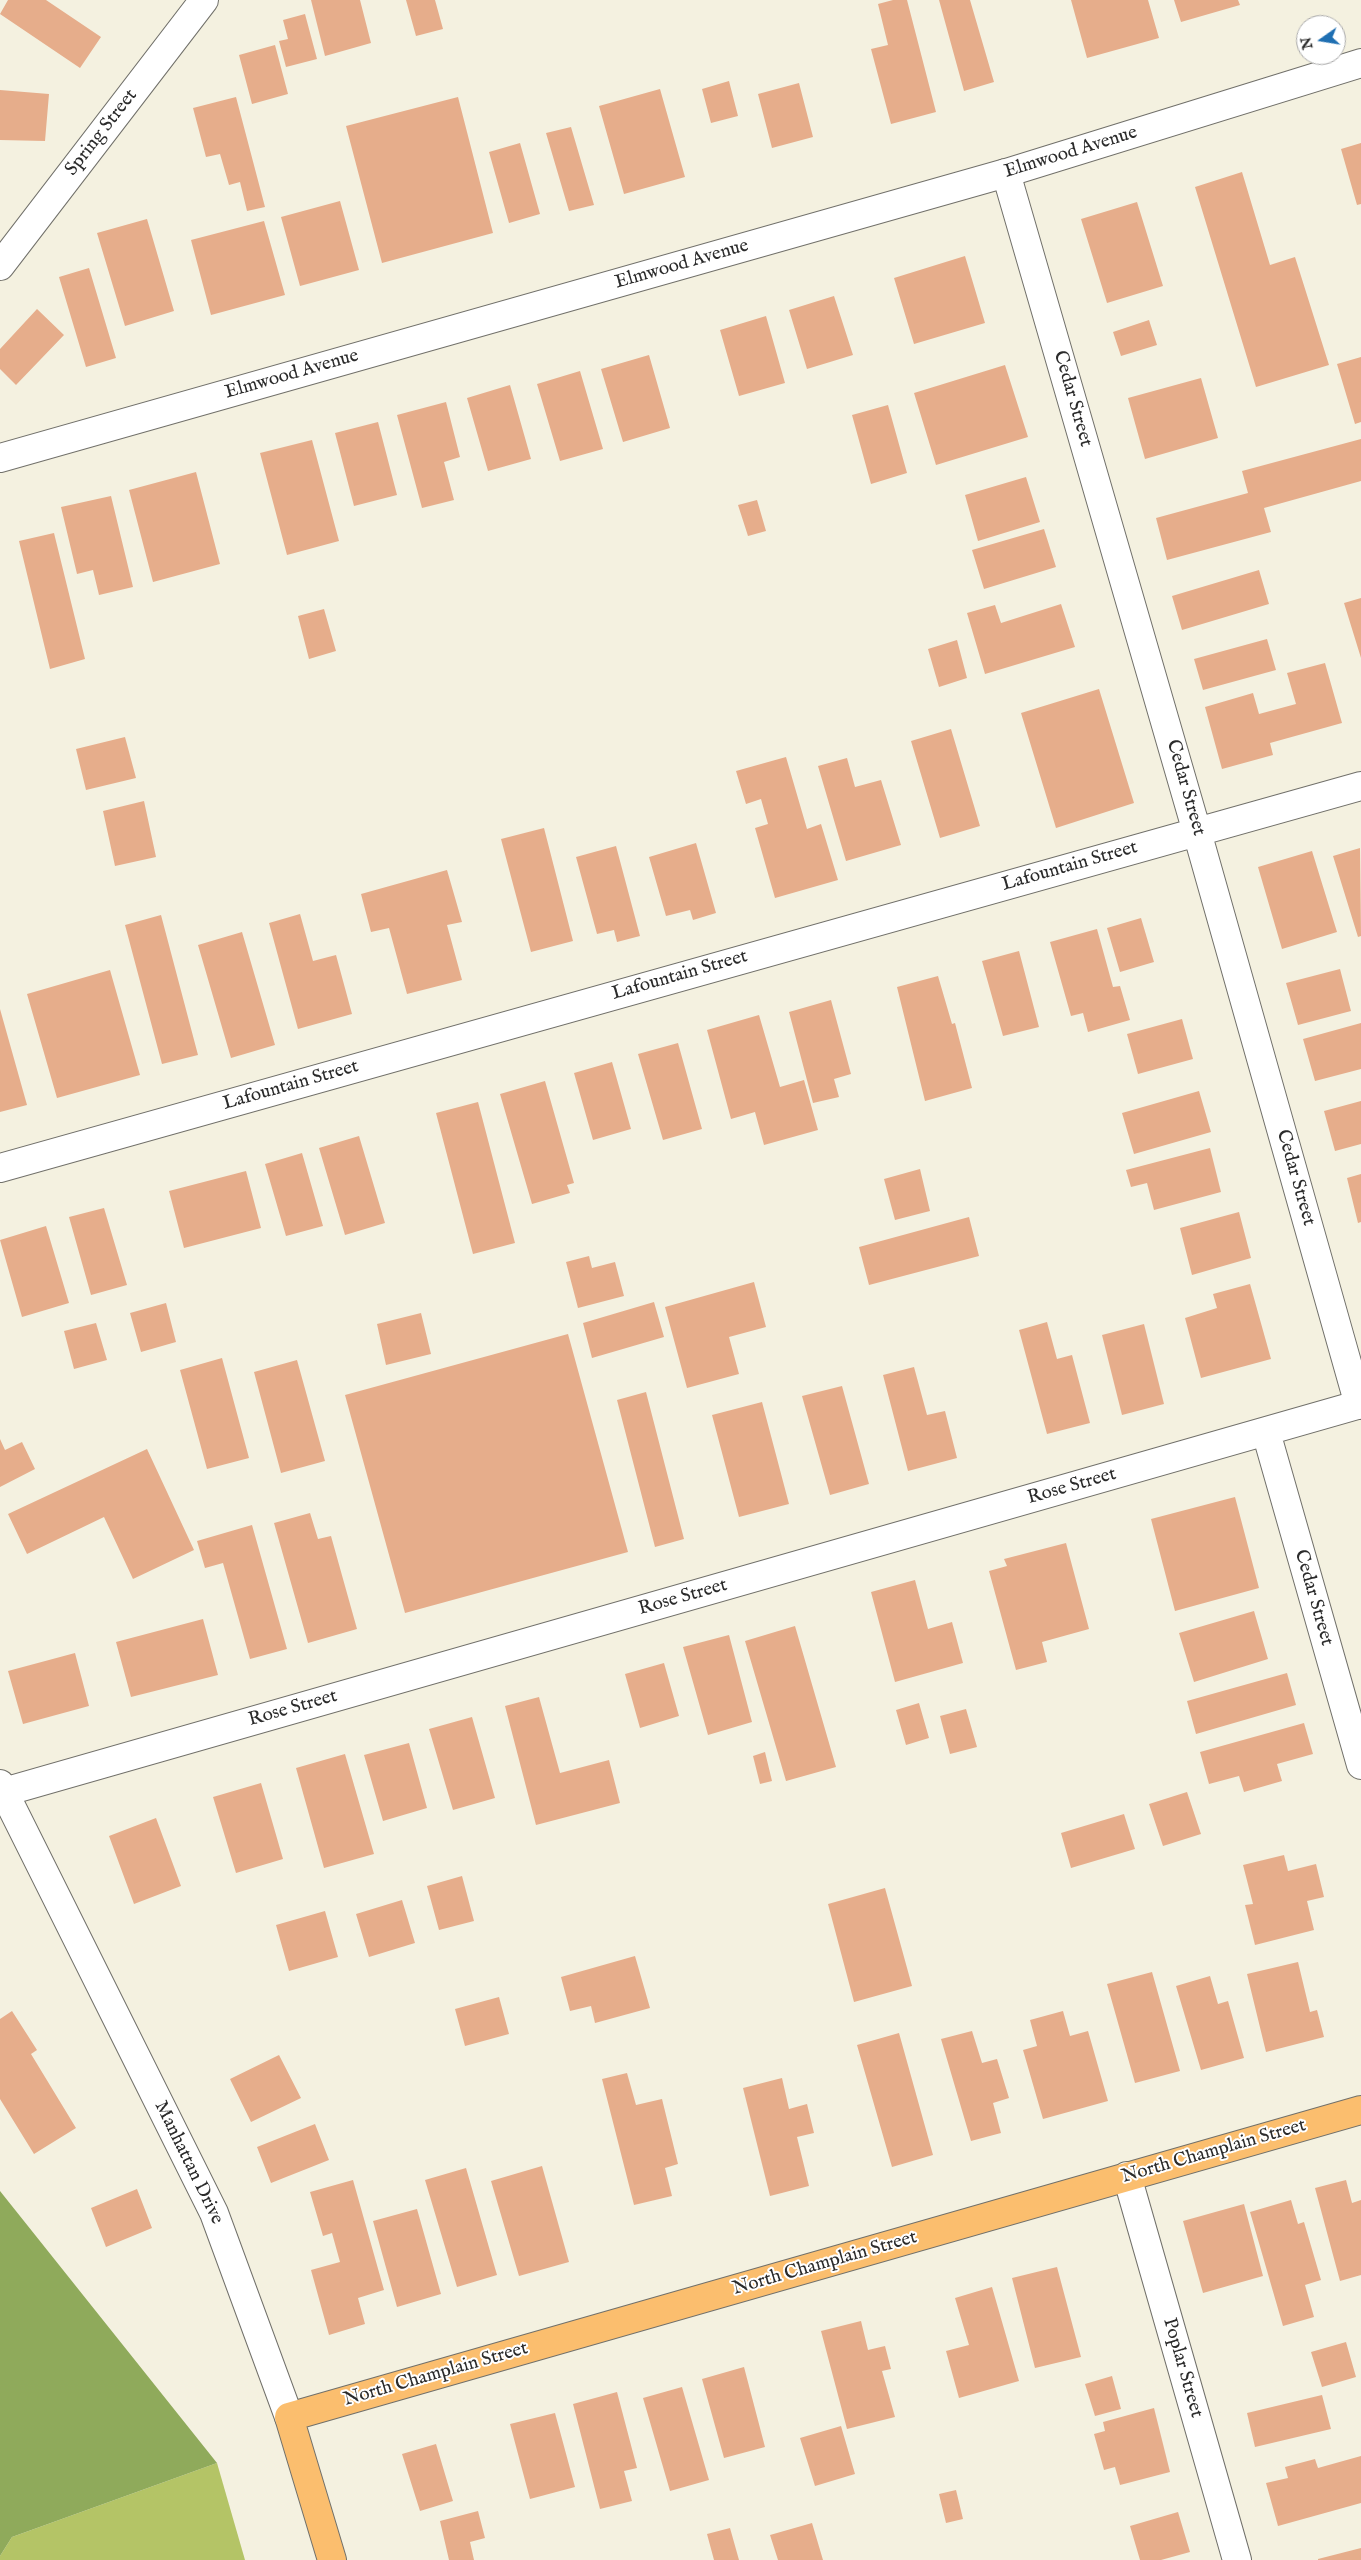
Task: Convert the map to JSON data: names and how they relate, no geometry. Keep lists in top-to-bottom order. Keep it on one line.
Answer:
{"streets":{"main road":["North Champlain Street","Manhattan Drive"],"street":["Spring Street","Elmwood Avenue","Cedar Street","Lafountain Street","Rose Street","Poplar Street"]},"crossings":[["Elmwood Avenue","Cedar Street"],["Cedar Street","Lafountain Street"],["Cedar Street","Rose Street"],["Rose Street","Manhattan Drive"],["North Champlain Street","Manhattan Drive"],["North Champlain Street","Poplar Street"]],"north":"left"}
